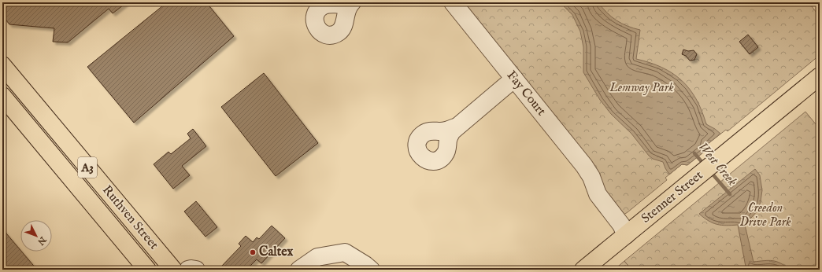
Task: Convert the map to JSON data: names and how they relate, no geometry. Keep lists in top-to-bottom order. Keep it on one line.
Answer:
{"streets":{"main road":["A3","Stenner Street","Ruthven Street"],"street":["Fay Court"]},"crossings":[["Fay Court","Stenner Street"]],"water":["West Creek"],"parks":["Lemway Park","Creedon Drive Park"],"places":["Caltex"],"north":"bottom right"}
